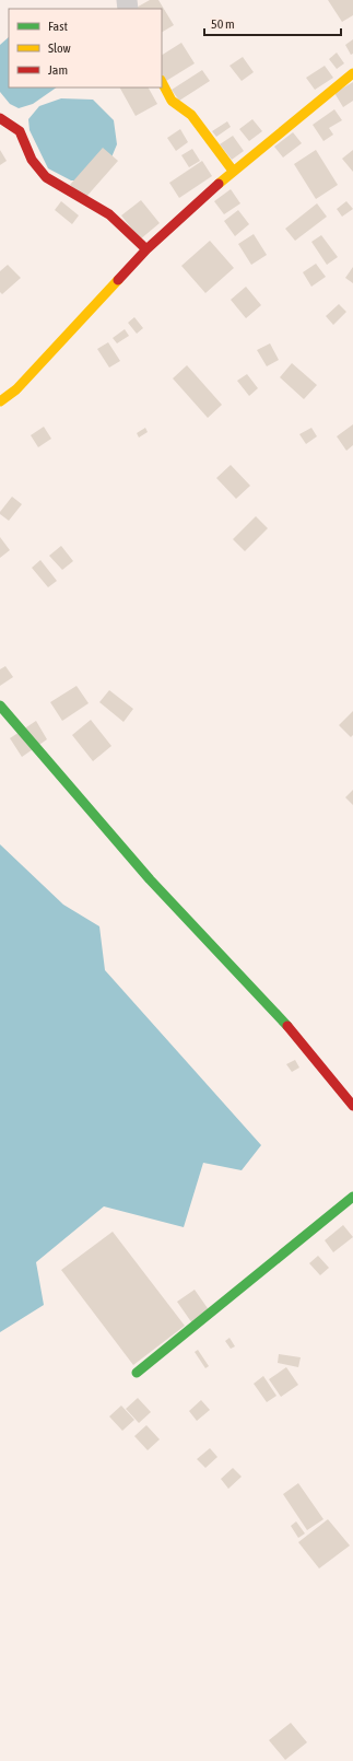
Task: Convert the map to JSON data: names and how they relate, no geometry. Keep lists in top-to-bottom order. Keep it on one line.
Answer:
{"legend":["Fast","Slow","Jam"],"scale_bar":"50 m"}
